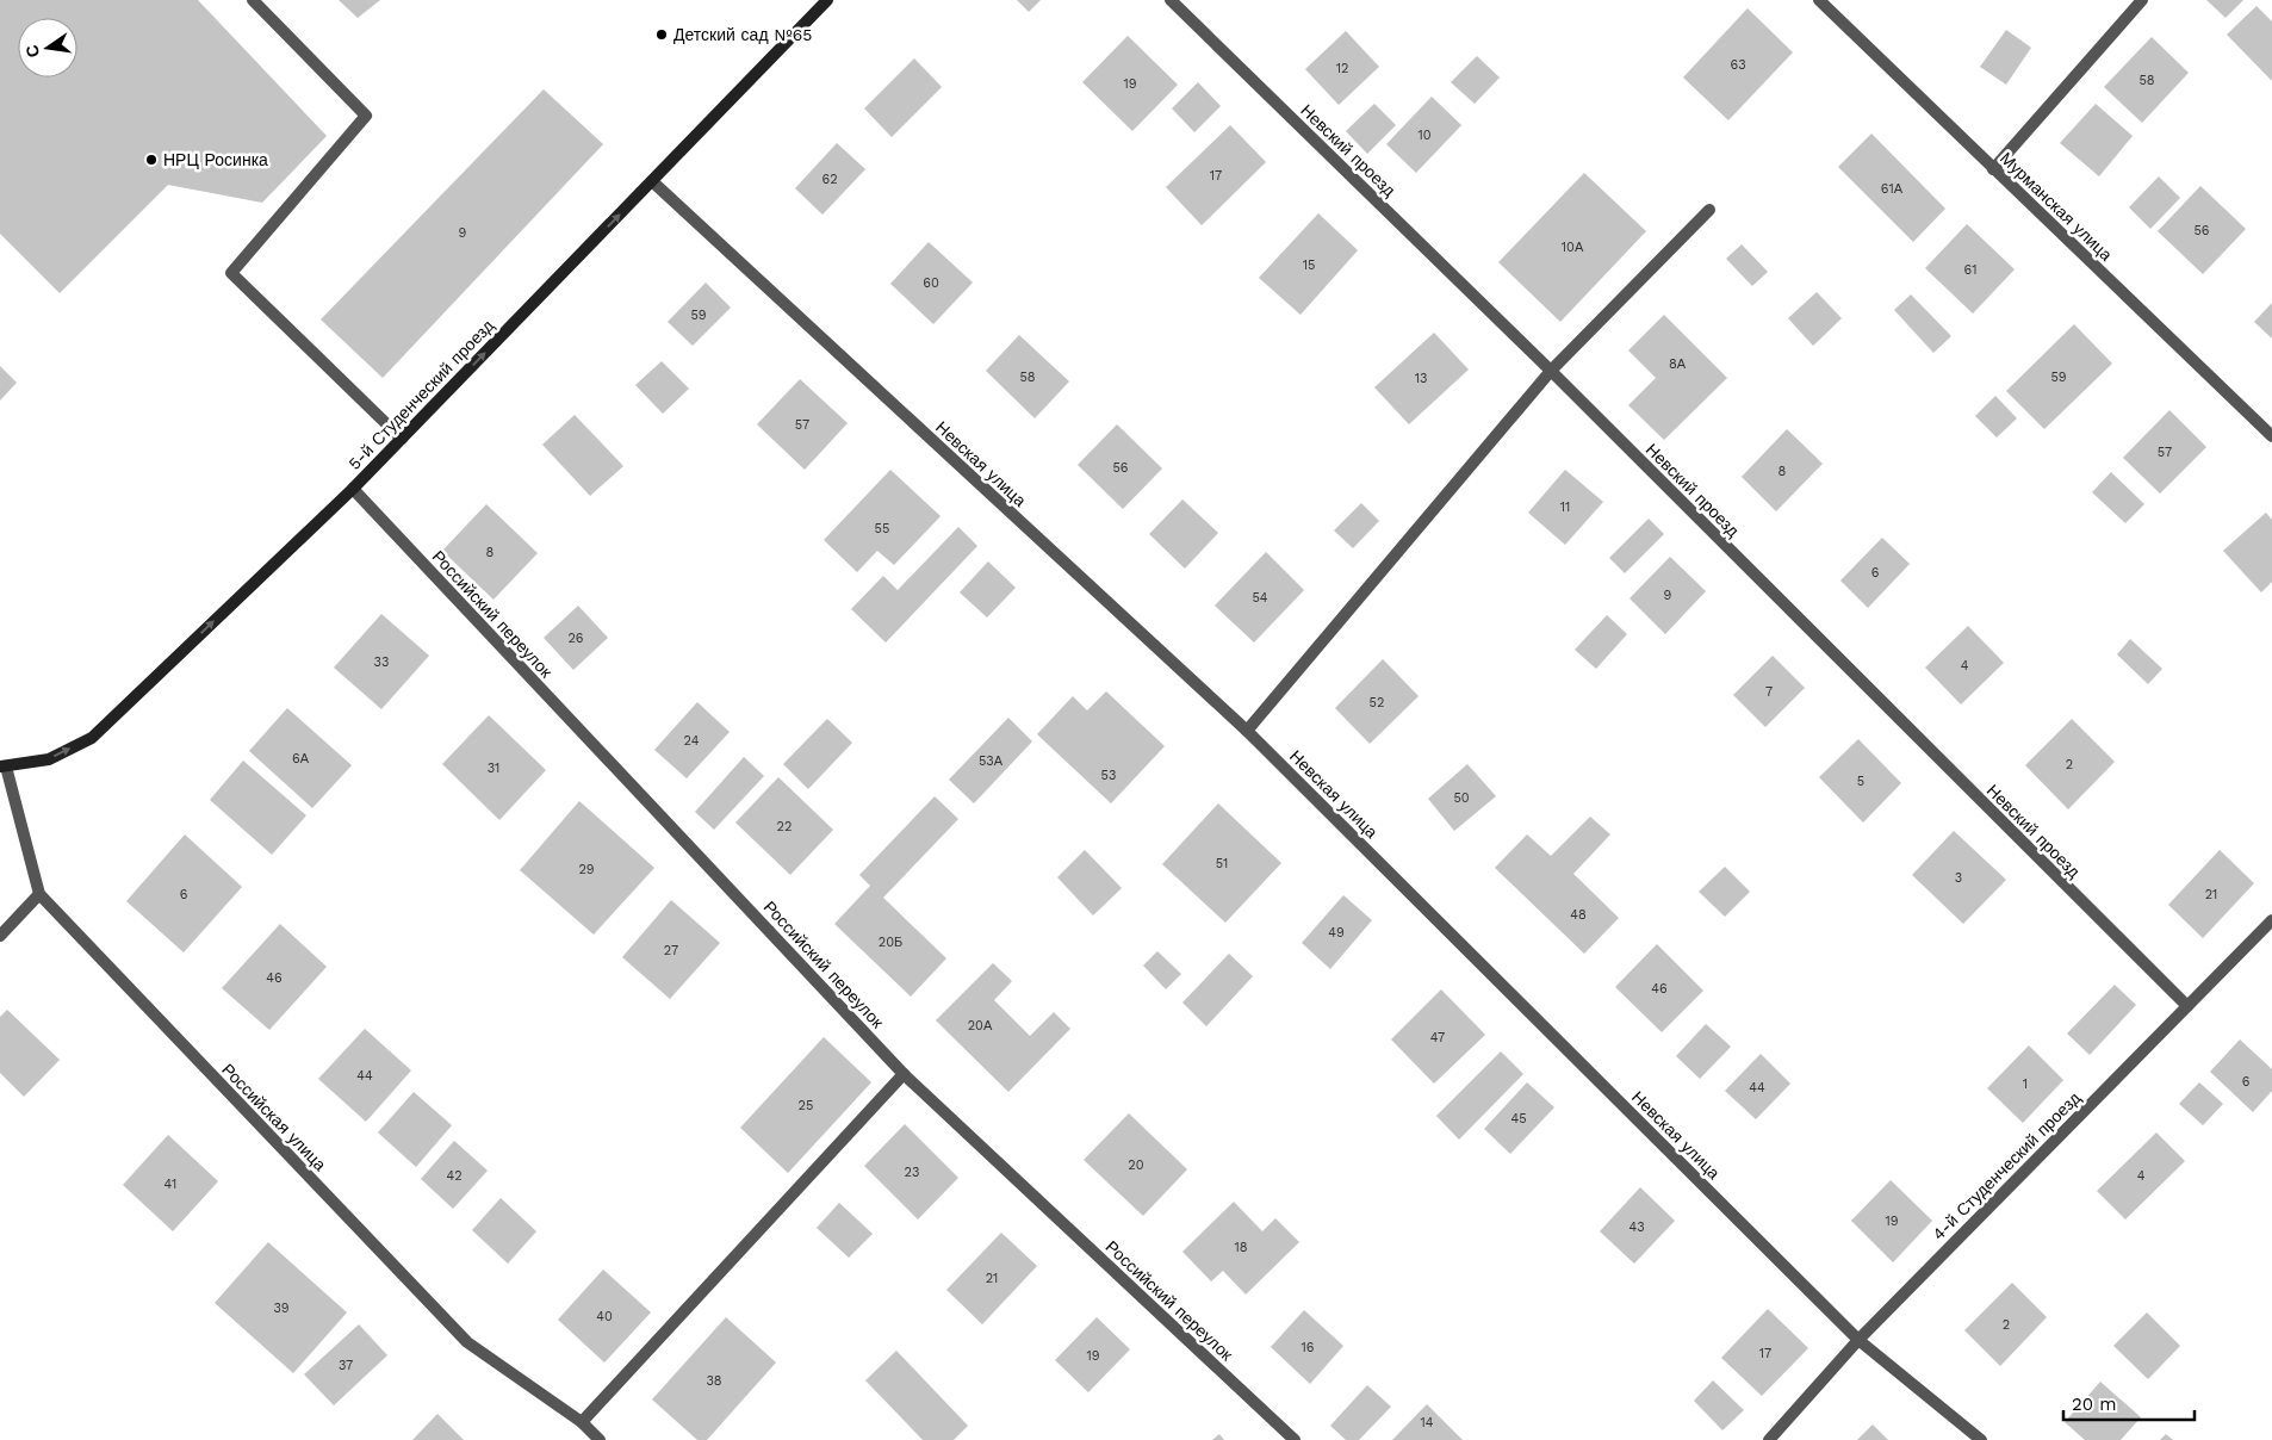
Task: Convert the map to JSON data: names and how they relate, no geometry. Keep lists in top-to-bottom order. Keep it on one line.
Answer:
{"streets":{"main road":["5-й Студенческий проезд"],"street":["Невский проезд","Мурманская улица","Невская улица","Российский переулок","Российская улица","4-й Студенческий проезд"]},"crossings":[["Невский проезд","4-й Студенческий проезд"],["5-й Студенческий проезд","Невская улица"],["5-й Студенческий проезд","Российский переулок"],["5-й Студенческий проезд","Российская улица"],["Невская улица","4-й Студенческий проезд"]],"one_way":["5-й Студенческий проезд"],"places":["Детский сад №65","НРЦ Росинка"],"house_numbers":["63","12","58","19","10","17","62","61А","56","9","10А","15","61","60","59","8А","58","59","13","57","57","56","8","11","55","8","6","9","54","26","33","4","7","52","24","6А","53А","2","31","53","5","50","22","51","29","3","6","21","48","49","20Б","27","46","46","20А","47","44","6","1","44","25","45","20","23","42","4","41","19","43","18","21","39","40","2","16","17","19","37","38","14"],"scale_bar":"20 m","north":"left"}
